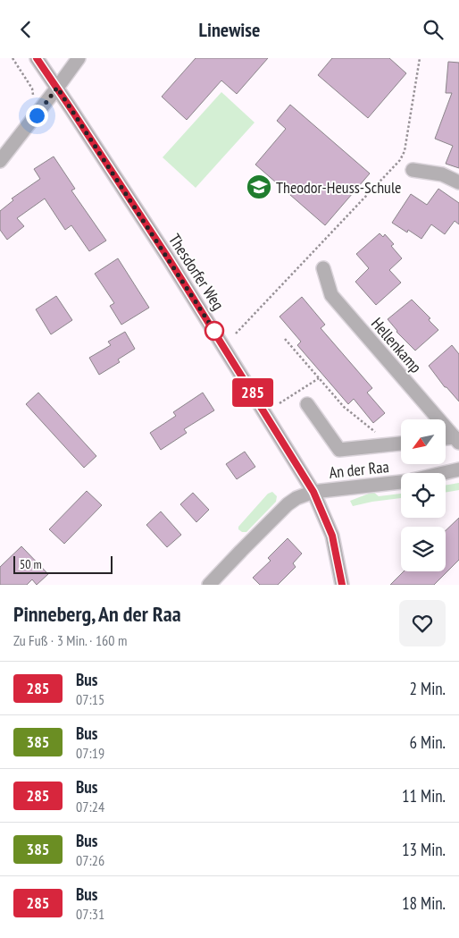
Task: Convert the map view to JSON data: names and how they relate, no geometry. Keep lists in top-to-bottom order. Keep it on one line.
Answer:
{"streets":{"street":["Thesdorfer Weg","Hellenkamp","An der Raa"]},"crossings":[["Thesdorfer Weg","An der Raa"]],"places":{"school or university":["Theodor-Heuss-Schule"]},"lines":["bus line 285"],"scale_bar":"50 m","north":"bottom left","page":{"header":"Linewise","on_map":"285","scale":"50 m","heading":["Pinneberg, An der Raa","Zu Fuß · 3 Min. · 160 m"],"list":[{"mark":"285","name":"Bus","note":"07:15","value":"2 Min."},{"mark":"385","name":"Bus","note":"07:19","value":"6 Min."},{"mark":"285","name":"Bus","note":"07:24","value":"11 Min."},{"mark":"385","name":"Bus","note":"07:26","value":"13 Min."},{"mark":"285","name":"Bus","note":"07:31","value":"18 Min."}]}}
